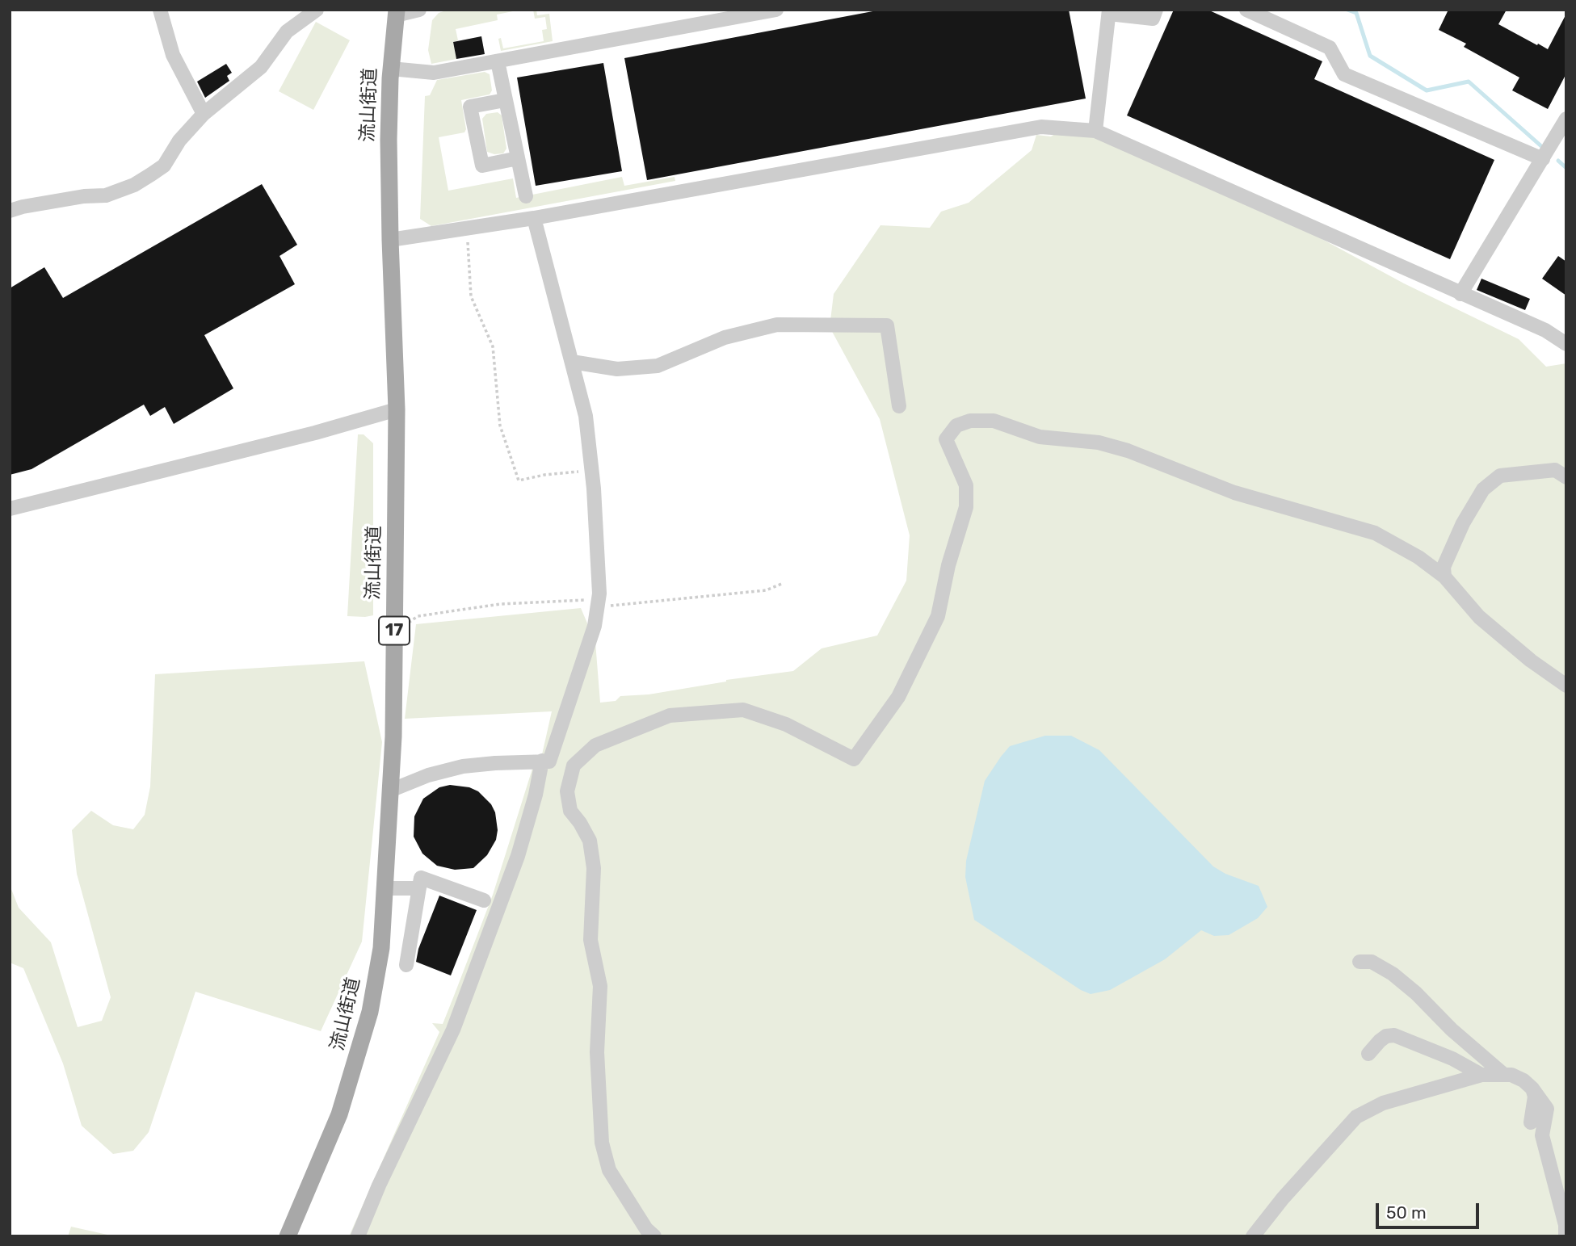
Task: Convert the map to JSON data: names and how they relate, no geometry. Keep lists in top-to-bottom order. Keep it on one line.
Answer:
{"streets":{"main road":["流山街道","17"]},"scale_bar":"50 m"}
